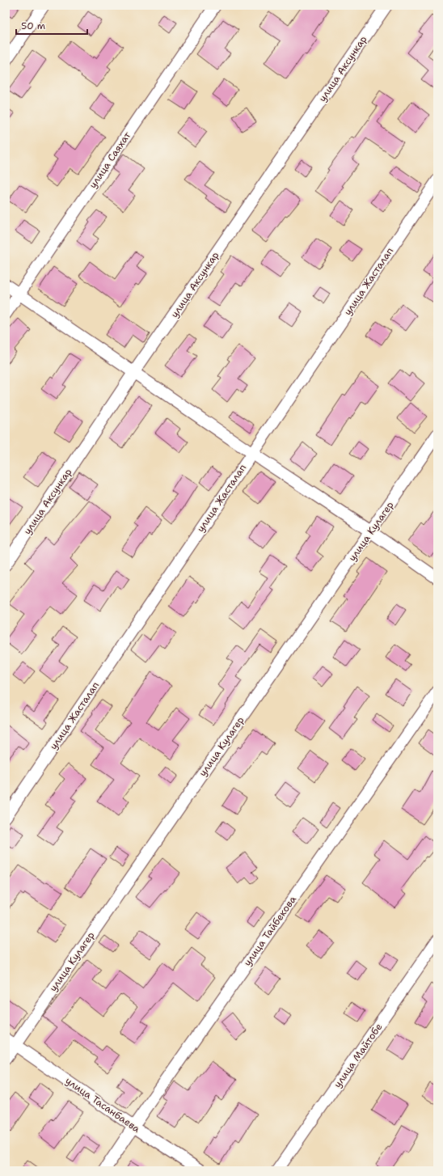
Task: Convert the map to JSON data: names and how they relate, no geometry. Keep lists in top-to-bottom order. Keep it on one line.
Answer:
{"streets":{"street":["улица Аксункар","улица Саяхат","улица Жасталап","улица Кулагер","улица Тайбекова","улица Майтобе","улица Тасанбаева"]},"crossings":[["улица Кулагер","улица Тасанбаева"],["улица Тайбекова","улица Тасанбаева"]],"scale_bar":"50 m"}
